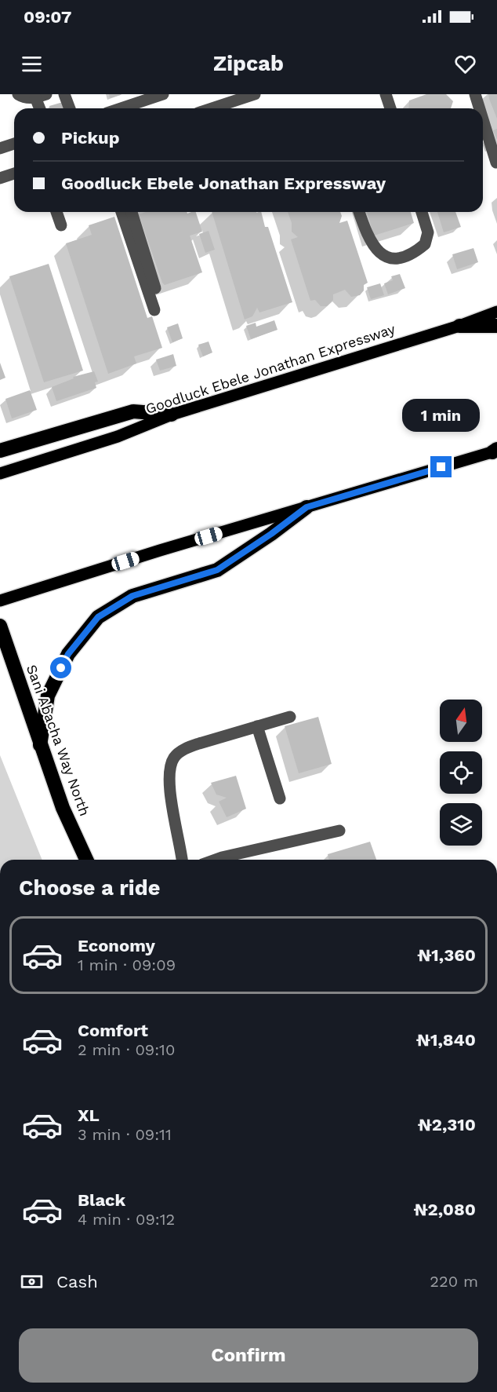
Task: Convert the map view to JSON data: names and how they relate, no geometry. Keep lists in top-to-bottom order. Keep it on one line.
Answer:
{"streets":{"highway":["Sani Abacha Way North"],"main road":["Goodluck Ebele Jonathan Expressway"]},"north":"top","page":{"status":"09:07","header":"Zipcab","banner":["Pickup","Goodluck Ebele Jonathan Expressway"],"bubble":"1 min","heading":"Choose a ride","list":[{"name":"Economy","note":"1 min · 09:09","value":"₦1,360"},{"name":"Comfort","note":"2 min · 09:10","value":"₦1,840"},{"name":"XL","note":"3 min · 09:11","value":"₦2,310"},{"name":"Black","note":"4 min · 09:12","value":"₦2,080"}],"pay":["Cash","220 m"],"buttons":"Confirm"}}
